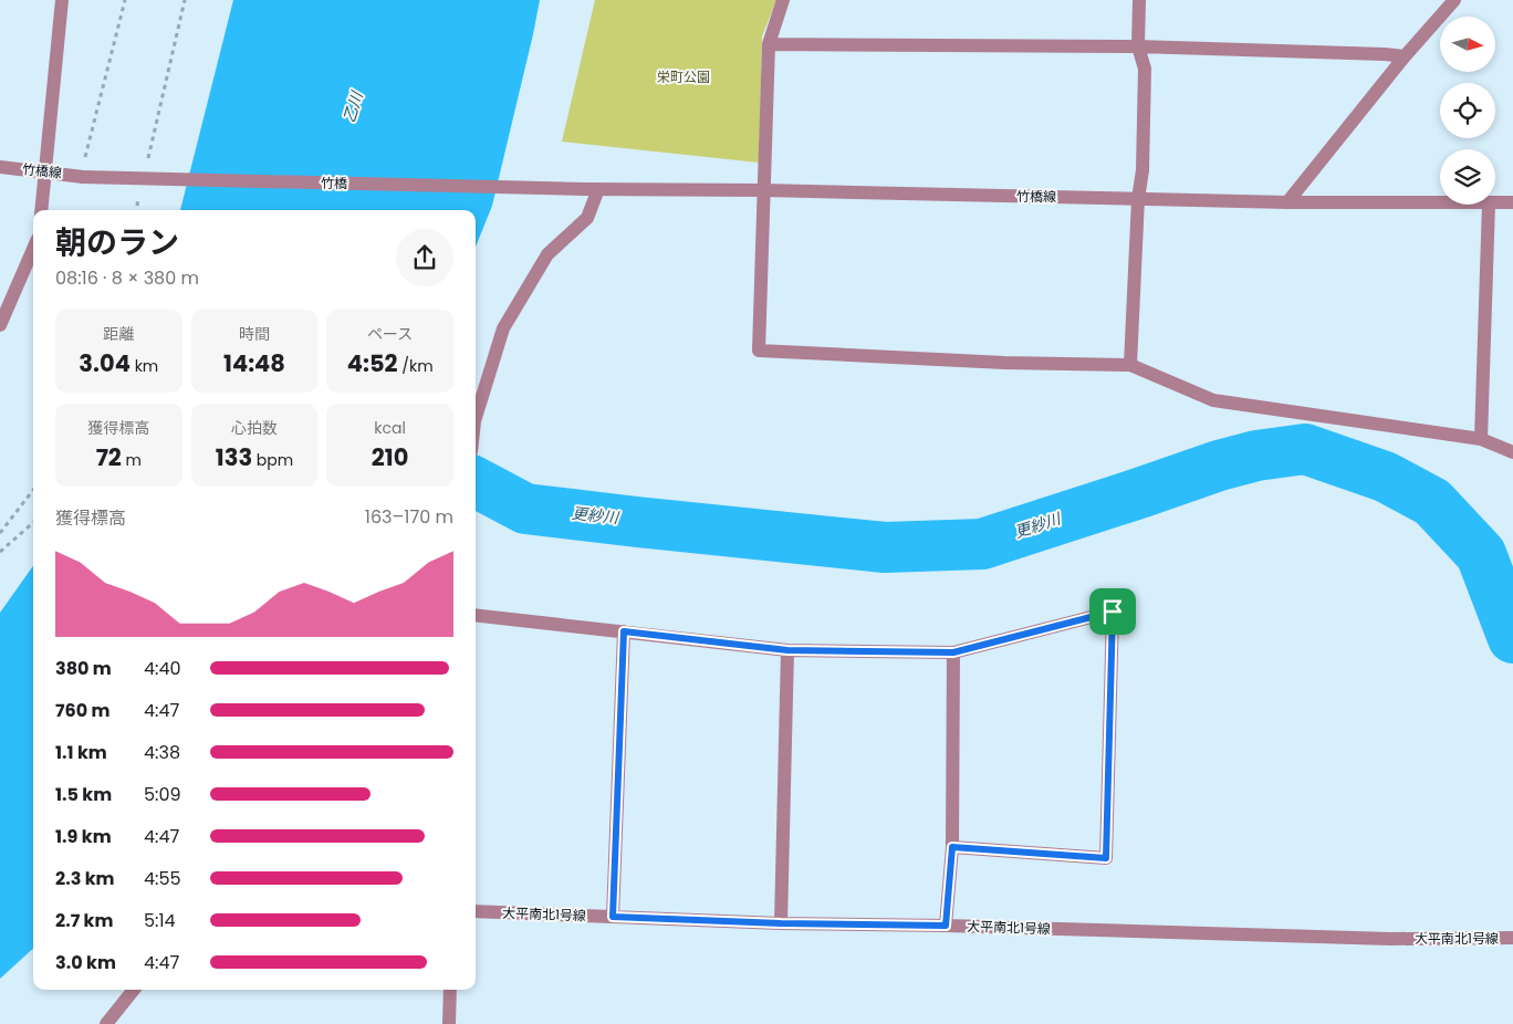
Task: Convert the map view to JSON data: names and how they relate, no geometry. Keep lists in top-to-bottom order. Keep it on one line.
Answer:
{"streets":{"street":["竹橋線","竹橋","大平南北1号線"]},"crossings":[["竹橋線","竹橋"]],"water":["乙川","更紗川"],"parks":["栄町公園"],"north":"right","page":{"heading":["朝のラン","08:16 · 8 × 380 m"],"stats":[["距離","3.04 km"],["時間","14:48"],["ペース","4:52 /km"],["獲得標高","72 m"],["心拍数","133 bpm"],["kcal","210"]],"chart":["獲得標高","163–170 m"],"list":[{"name":"380 m","note":"4:40"},{"name":"760 m","note":"4:47"},{"name":"1.1 km","note":"4:38"},{"name":"1.5 km","note":"5:09"},{"name":"1.9 km","note":"4:47"},{"name":"2.3 km","note":"4:55"},{"name":"2.7 km","note":"5:14"},{"name":"3.0 km","note":"4:47"}]}}
